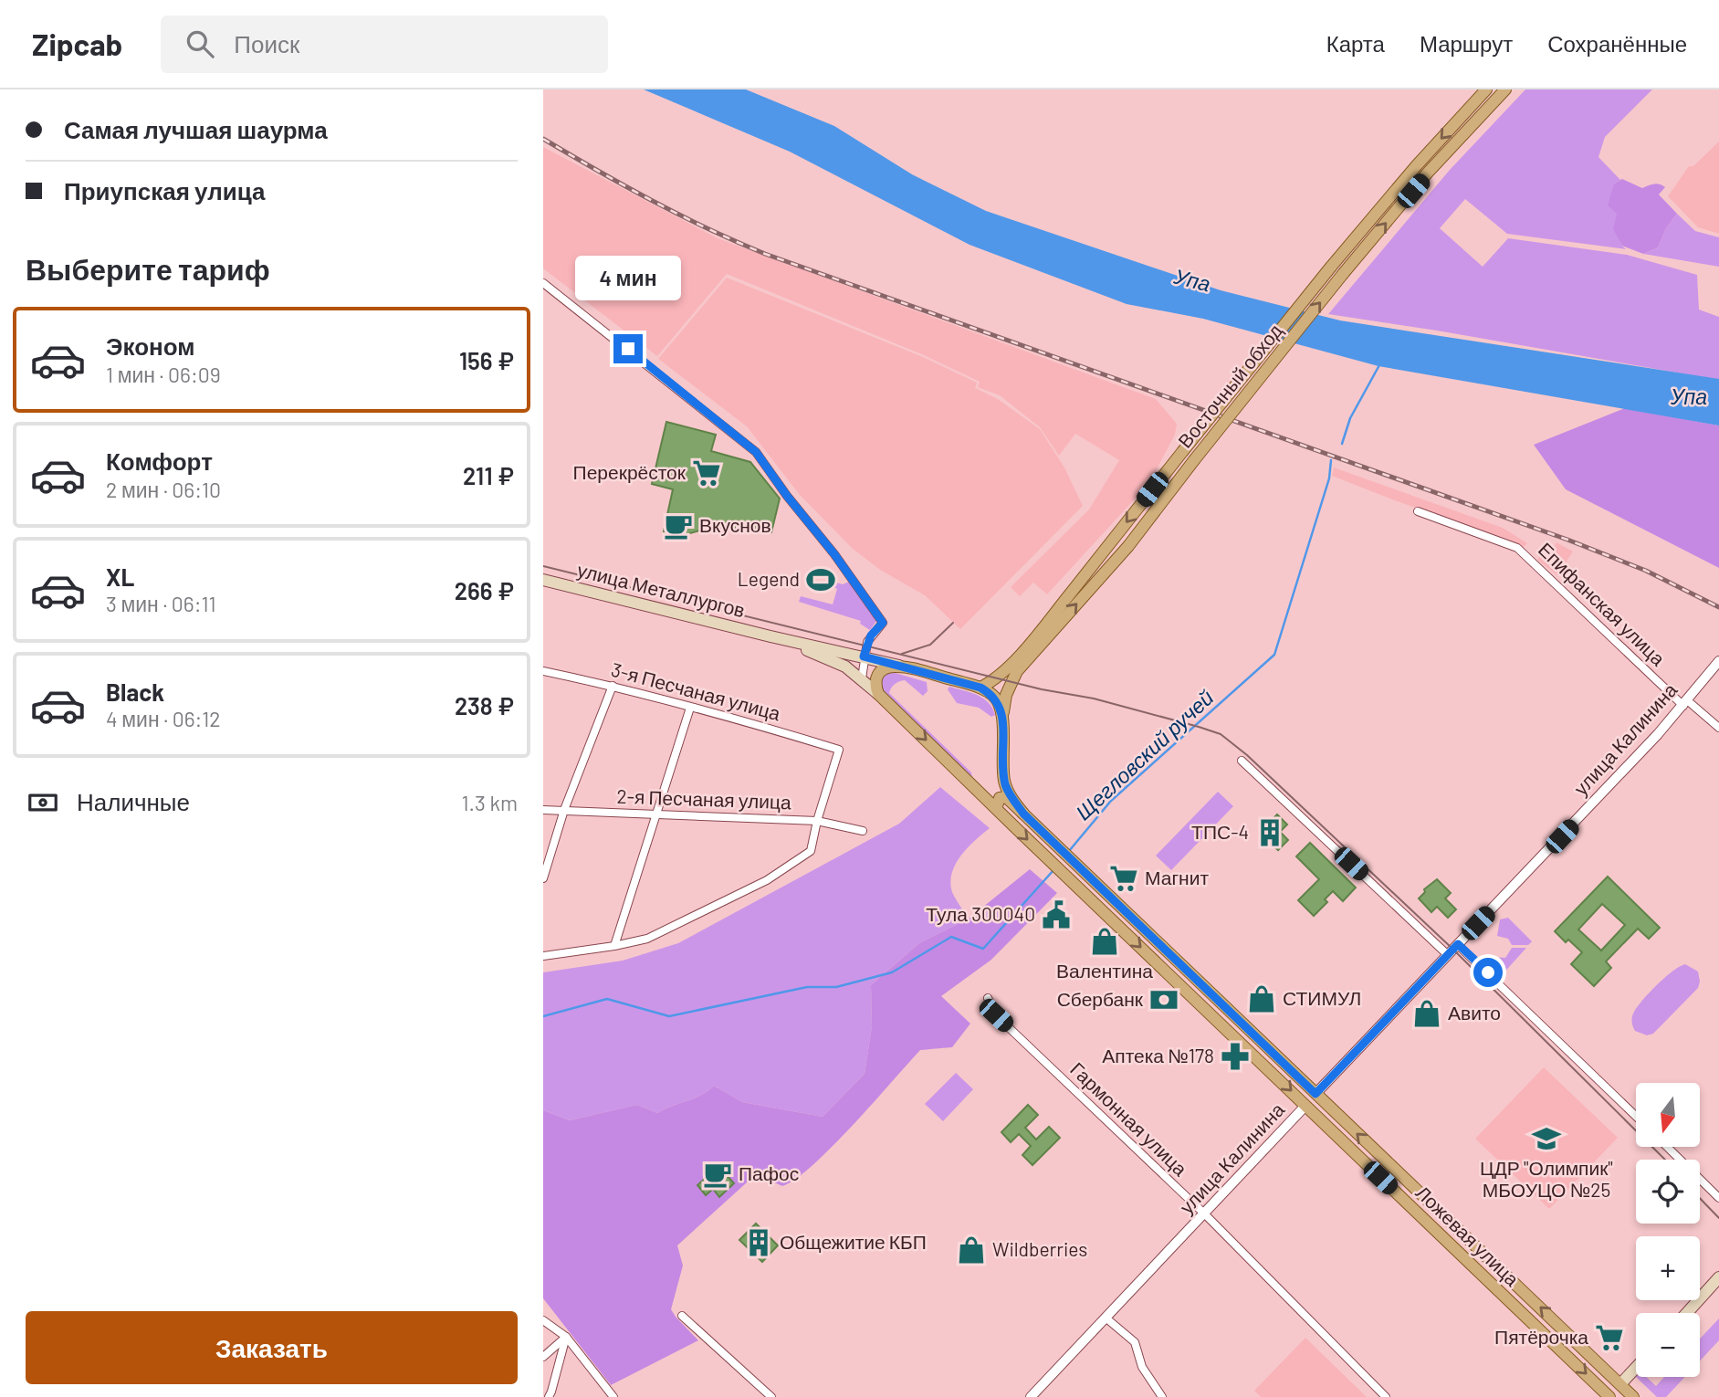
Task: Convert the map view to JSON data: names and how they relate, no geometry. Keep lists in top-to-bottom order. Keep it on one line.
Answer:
{"streets":{"main road":["Восточный обход","улица Металлургов","улица Калинина","Ложевая улица"],"street":["Епифанская улица","3-я Песчаная улица","2-я Песчаная улица","Гармонная улица"]},"crossings":[["Восточный обход","Ложевая улица"],["улица Металлургов","Ложевая улица"],["Епифанская улица","улица Калинина"],["3-я Песчаная улица","2-я Песчаная улица"],["улица Калинина","Гармонная улица"],["улица Калинина","Ложевая улица"]],"water":["Упа","Щегловский ручей"],"places":{"supermarket":["Перекрёсток","Магнит","Пятёрочка"],"cafe":["Вкуснов","Пафос"],"sports":["Legend"],"building":["ТПС-4","Общежитие КБП"],"public building":["Тула 300040"],"shop":["Валентина","СТИМУЛ","Авито","Wildberries"],"bank":["Сбербанк"],"pharmacy":["Аптека №178"],"school or university":["ЦДР \"Олимпик\" МБОУЦО №25"]},"north":"bottom","page":{"header":"Zipcab","search":"Поиск","nav":["Карта","Маршрут","Сохранённые"],"banner":["Самая лучшая шаурма","Приупская улица"],"heading":"Выберите тариф","bubble":"4 мин","list":[{"name":"Эконом","note":"1 мин · 06:09","value":"156 ₽"},{"name":"Комфорт","note":"2 мин · 06:10","value":"211 ₽"},{"name":"XL","note":"3 мин · 06:11","value":"266 ₽"},{"name":"Black","note":"4 мин · 06:12","value":"238 ₽"}],"pay":["Наличные","1.3 km"],"map_buttons":["+","−"],"buttons":"Заказать"}}
